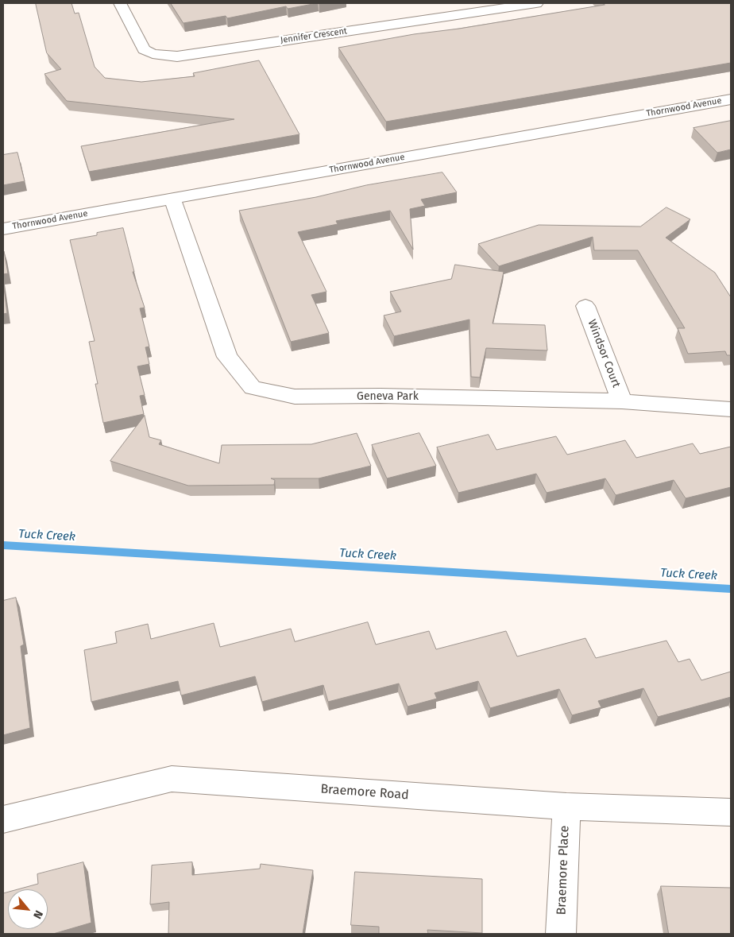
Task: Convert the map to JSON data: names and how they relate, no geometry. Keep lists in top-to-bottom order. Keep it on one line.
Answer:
{"streets":{"street":["Jennifer Crescent","Thornwood Avenue","Windsor Court","Geneva Park","Braemore Road","Braemore Place"]},"crossings":[["Thornwood Avenue","Geneva Park"],["Windsor Court","Geneva Park"],["Braemore Road","Braemore Place"]],"water":["Tuck Creek"],"north":"bottom right"}
